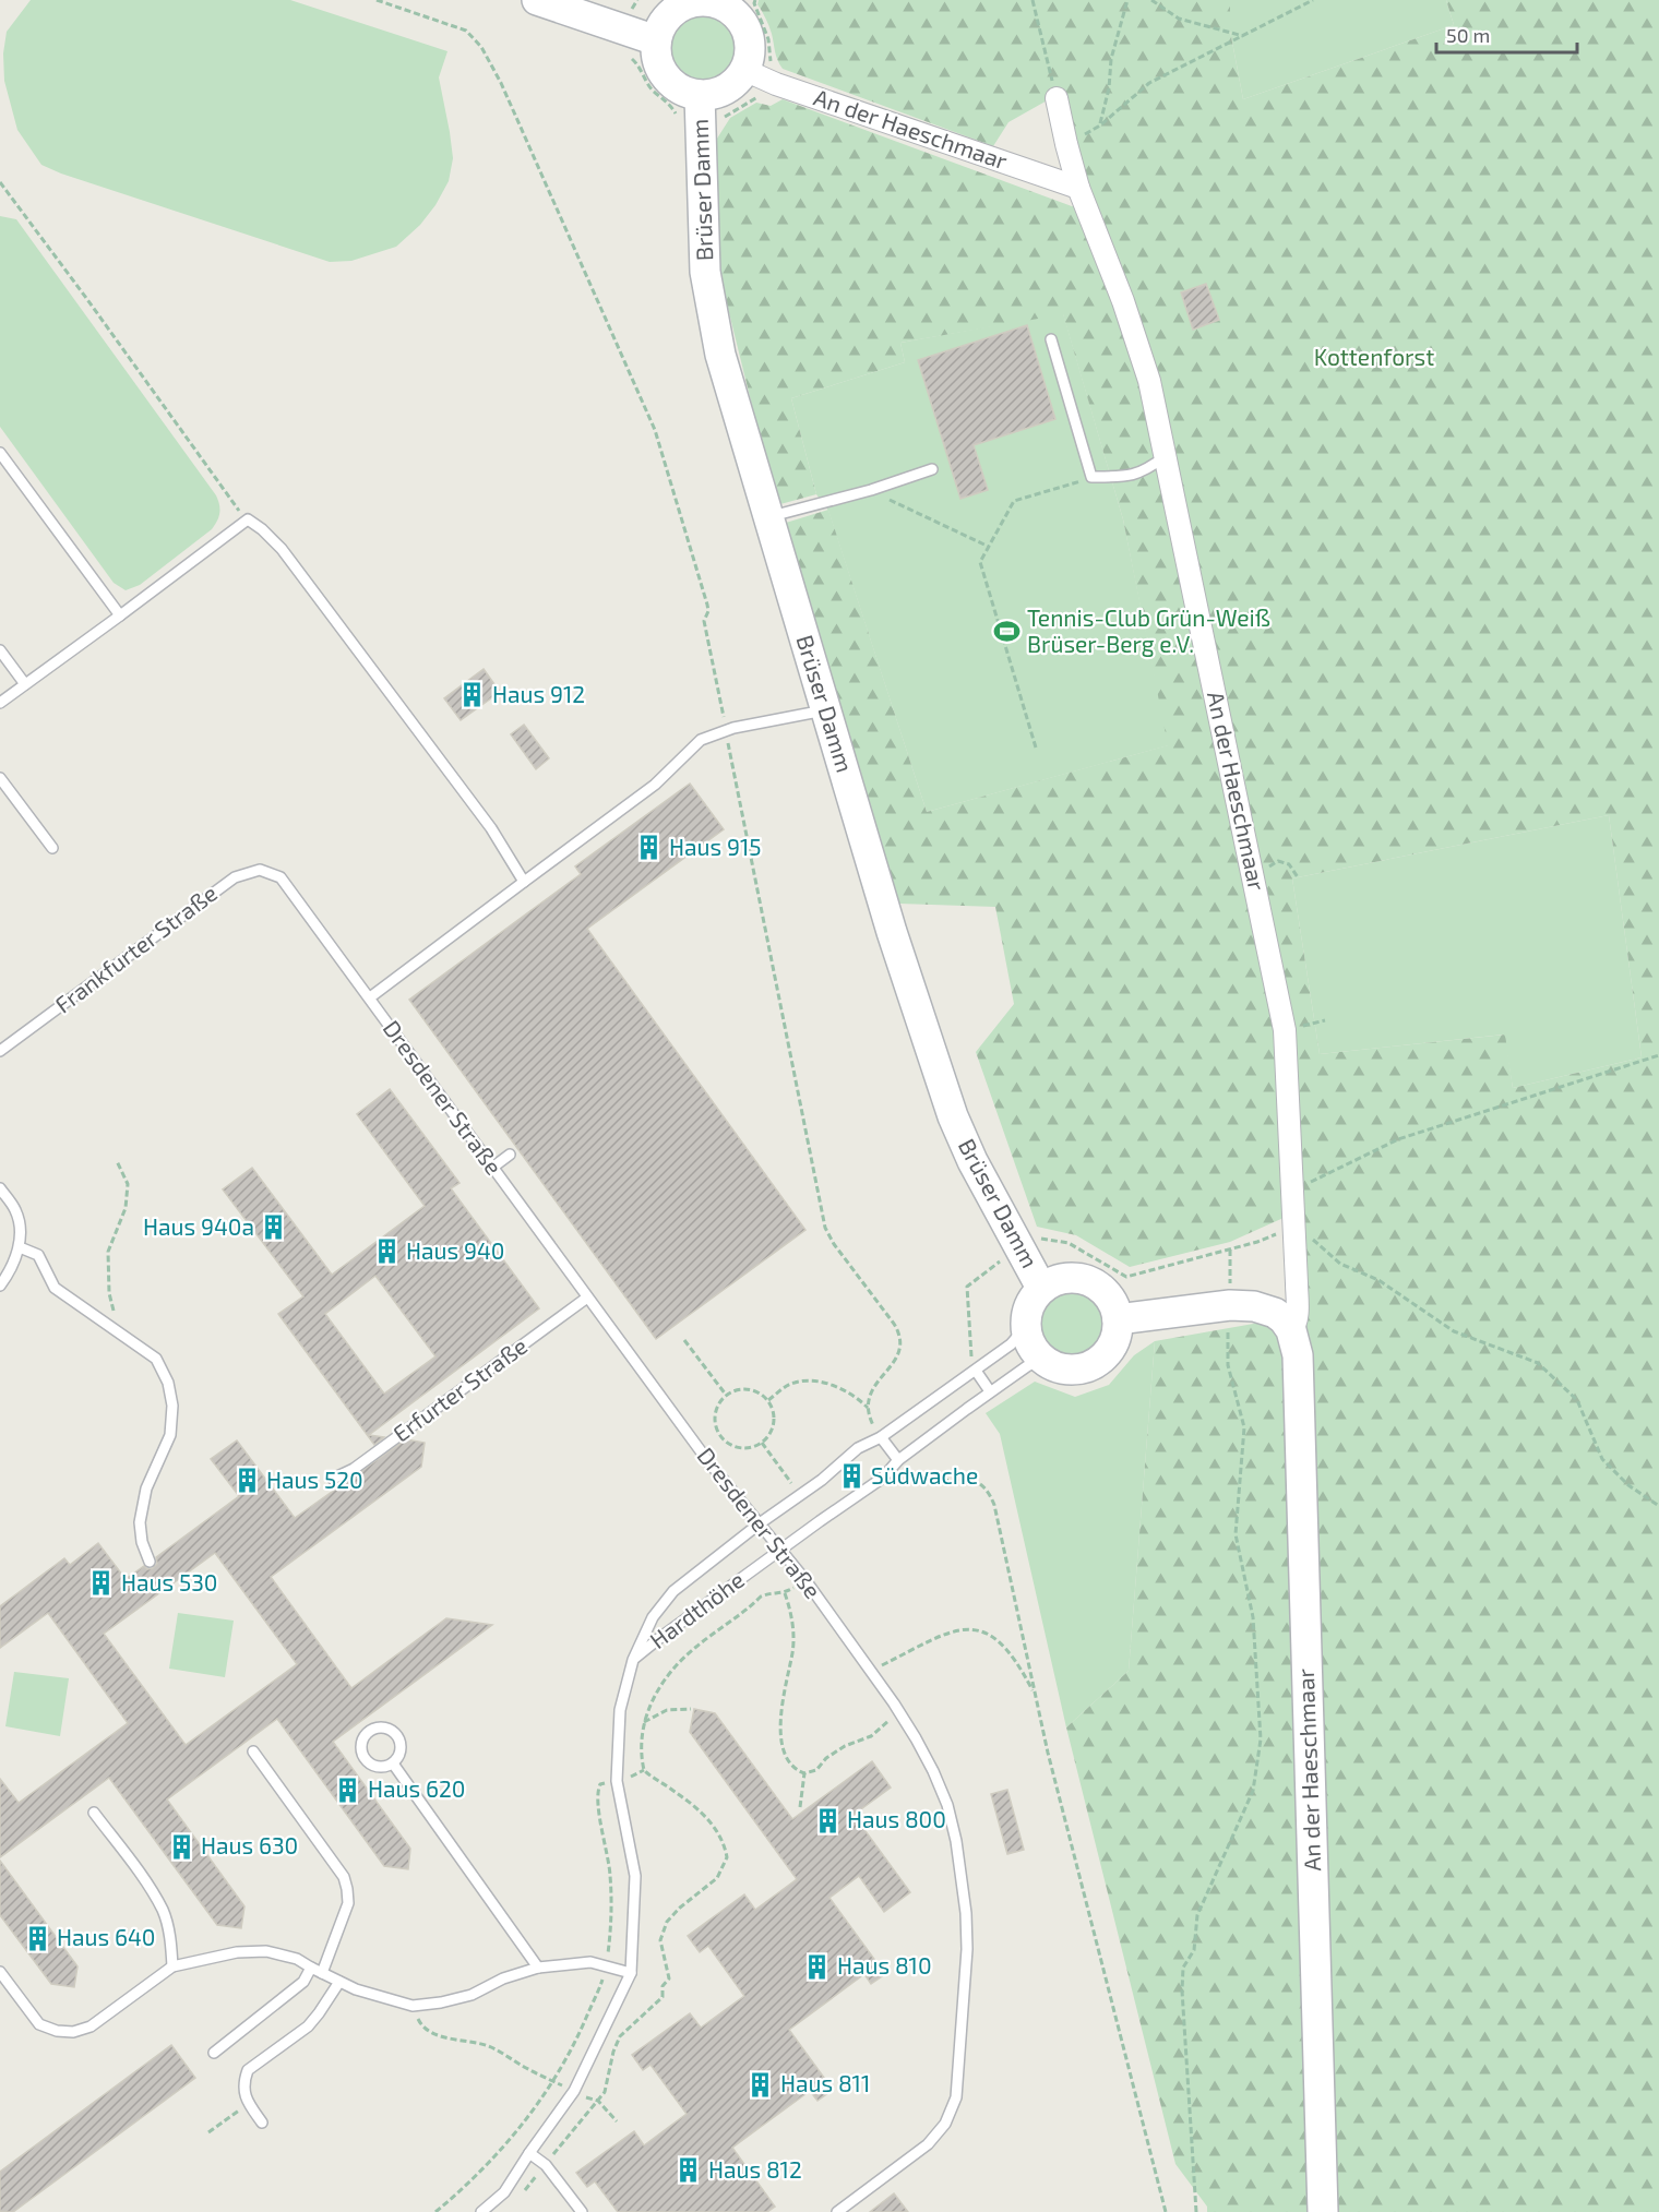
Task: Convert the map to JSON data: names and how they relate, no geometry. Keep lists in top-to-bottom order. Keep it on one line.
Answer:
{"streets":{"street":["An der Haeschmaar","Brüser Damm"],"lane":["Frankfurter Straße","Dresdener Straße","Erfurter Straße","Hardthöhe"]},"crossings":[["An der Haeschmaar","Brüser Damm"],["Brüser Damm","Hardthöhe"],["Frankfurter Straße","Dresdener Straße"],["Dresdener Straße","Erfurter Straße"],["Dresdener Straße","Hardthöhe"]],"parks":["Kottenforst"],"places":{"sports":["Tennis-Club Grün-Weiß Brüser-Berg e.V."],"building":["Haus 912","Haus 915","Haus 940a","Haus 940","Südwache","Haus 520","Haus 530","Haus 620","Haus 800","Haus 630","Haus 640","Haus 810","Haus 811","Haus 812"]},"scale_bar":"50 m"}
